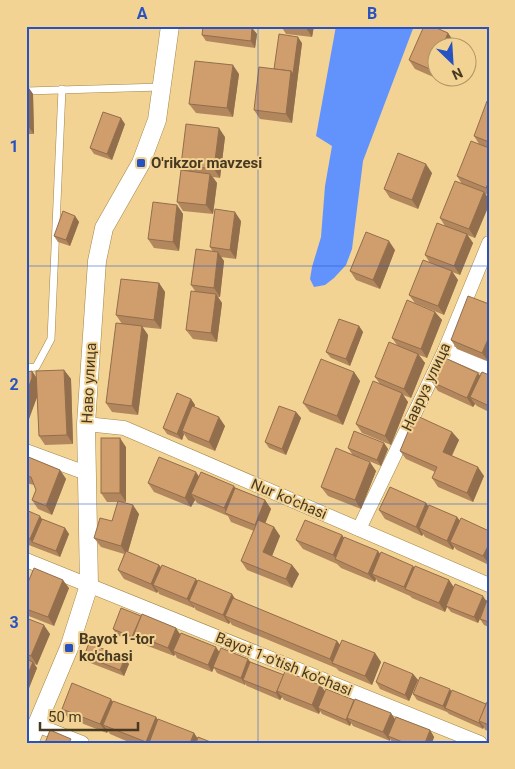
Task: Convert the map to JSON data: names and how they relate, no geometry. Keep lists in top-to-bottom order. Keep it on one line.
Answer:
{"streets":{"street":["Наво улица","Навруз улица","Nur ko'chasi","Bayot 1-o'tish ko'chasi"]},"crossings":[["Наво улица","Nur ko'chasi"],["Наво улица","Bayot 1-o'tish ko'chasi"],["Навруз улица","Nur ko'chasi"]],"places":{"transit":["O'rikzor mavzesi","Bayot 1-tor ko'chasi"]},"scale_bar":"50 m","north":"bottom right","grid":{"columns":["A","B"],"rows":["1","2","3"]}}
